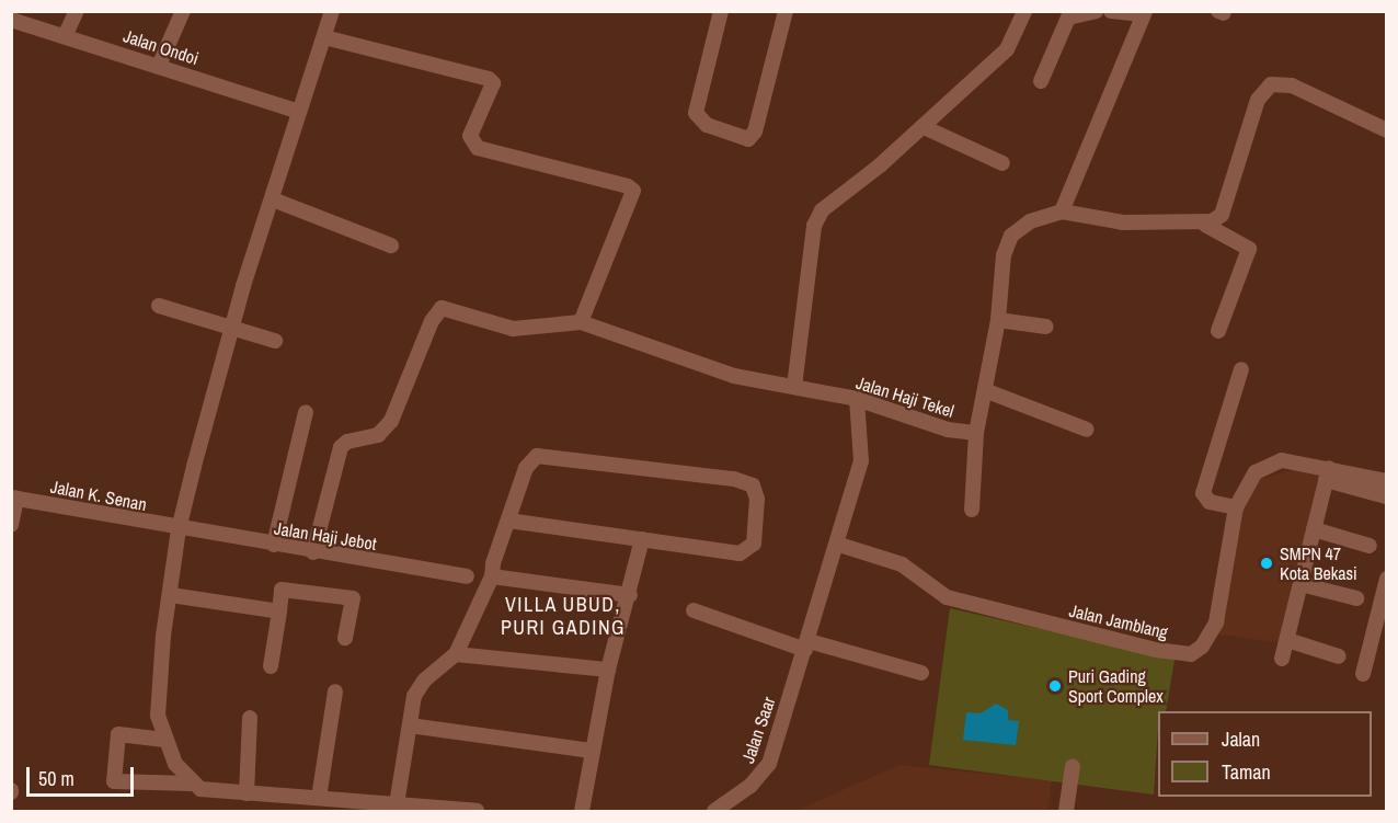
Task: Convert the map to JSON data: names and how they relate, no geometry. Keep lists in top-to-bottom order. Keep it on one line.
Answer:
{"streets":{"street":["Jalan Ondoi","Jalan Haji Tekel","Jalan K. Senan","Jalan Haji Jebot","Jalan Jamblang","Jalan Saar"]},"crossings":[["Jalan Haji Tekel","Jalan Haji Jebot"],["Jalan Haji Tekel","Jalan Saar"],["Jalan K. Senan","Jalan Haji Jebot"],["Jalan Jamblang","Jalan Saar"]],"districts":["VILLA UBUD, PURI GADING"],"places":["SMPN 47 Kota Bekasi","Puri Gading Sport Complex"],"legend":["Jalan","Taman"],"scale_bar":"50 m"}
